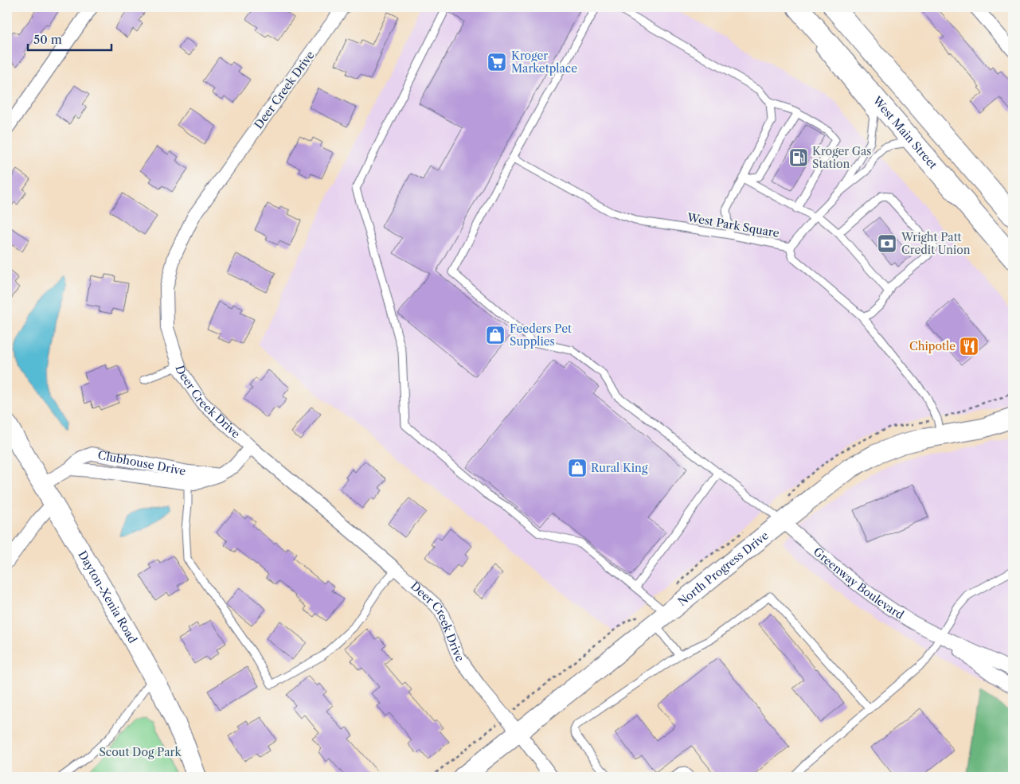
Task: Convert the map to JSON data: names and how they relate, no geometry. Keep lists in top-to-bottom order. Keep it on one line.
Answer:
{"streets":{"main road":["West Main Street"],"street":["Deer Creek Drive","Clubhouse Drive","North Progress Drive","Greenway Boulevard","Dayton-Xenia Road"],"lane":["West Park Square"]},"crossings":[["Deer Creek Drive","Clubhouse Drive"],["Deer Creek Drive","North Progress Drive"],["West Park Square","North Progress Drive"],["Clubhouse Drive","Dayton-Xenia Road"],["North Progress Drive","Greenway Boulevard"]],"parks":["Scout Dog Park"],"places":{"supermarket":["Kroger Marketplace"],"fuel station":["Kroger Gas Station"],"bank":["Wright Patt Credit Union"],"shop":["Feeders Pet Supplies","Rural King"],"restaurant":["Chipotle"]},"scale_bar":"50 m"}
